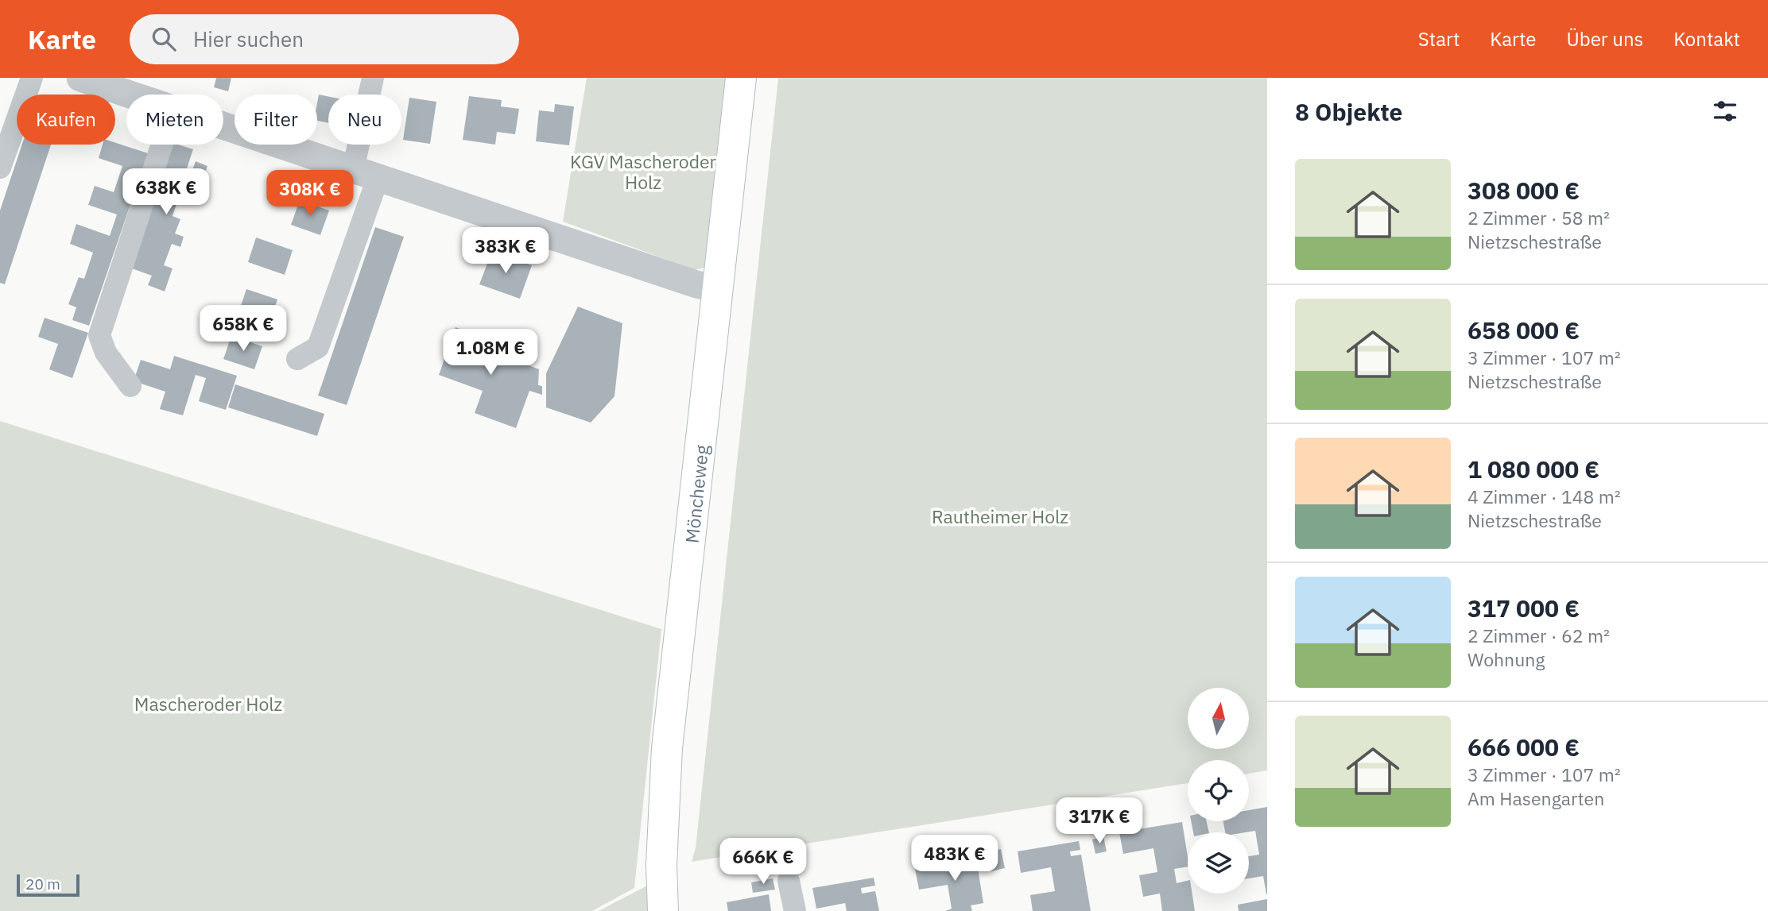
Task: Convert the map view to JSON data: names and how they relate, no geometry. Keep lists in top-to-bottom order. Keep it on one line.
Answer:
{"streets":{"main road":["Möncheweg"]},"parks":["KGV Mascheroder Holz","Rautheimer Holz","Mascheroder Holz"],"scale_bar":"20 m","north":"top","page":{"header":"Karte","search":"Hier suchen","nav":["Start","Karte","Über uns","Kontakt"],"heading":"8 Objekte","chip":["Kaufen","Mieten","Filter","Neu"],"list":[{"name":"308 000 €","note":"2 Zimmer · 58 m² · Nietzschestraße"},{"name":"658 000 €","note":"3 Zimmer · 107 m² · Nietzschestraße"},{"name":"1 080 000 €","note":"4 Zimmer · 148 m² · Nietzschestraße"},{"name":"317 000 €","note":"2 Zimmer · 62 m² · Wohnung"},{"name":"666 000 €","note":"3 Zimmer · 107 m² · Am Hasengarten"}],"price":["638K €","308K €","383K €","658K €","1.08M €","317K €","483K €","666K €"],"scale":"20 m"}}
